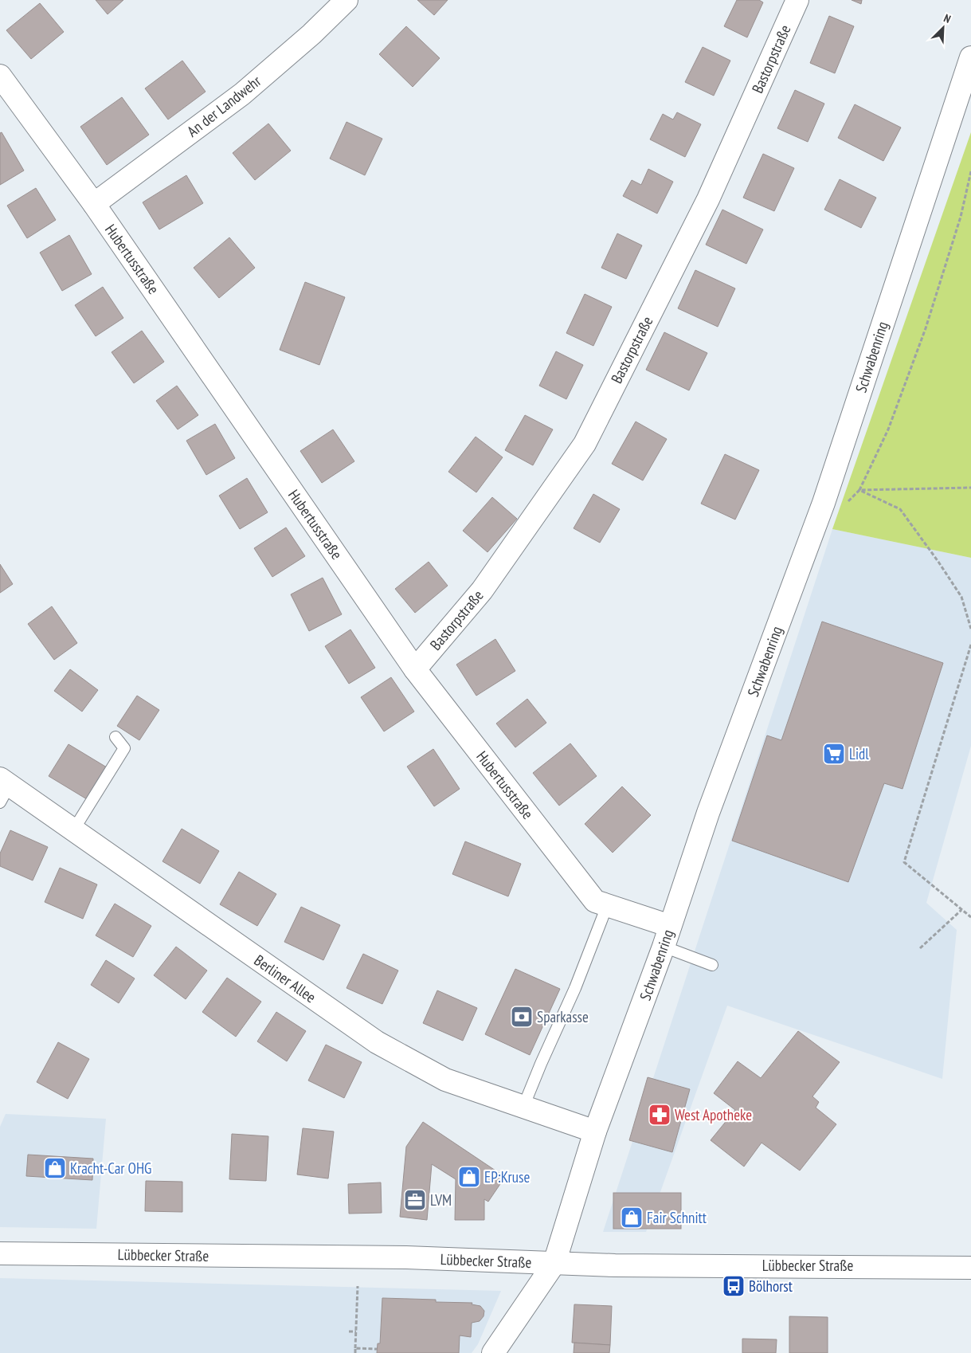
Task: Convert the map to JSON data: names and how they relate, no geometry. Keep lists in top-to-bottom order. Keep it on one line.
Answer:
{"streets":{"street":["Bastorpstraße","An der Landwehr","Hubertusstraße","Schwabenring","Berliner Allee","Lübbecker Straße"]},"crossings":[["Bastorpstraße","Hubertusstraße"],["An der Landwehr","Hubertusstraße"],["Hubertusstraße","Schwabenring"],["Schwabenring","Berliner Allee"],["Schwabenring","Lübbecker Straße"]],"places":{"supermarket":["Lidl"],"bank":["Sparkasse"],"pharmacy":["West Apotheke"],"shop":["Kracht-Car OHG","EP:Kruse","Fair Schnitt"],"office":["LVM"],"bus stop":["Bölhorst"]},"north":"top right"}
